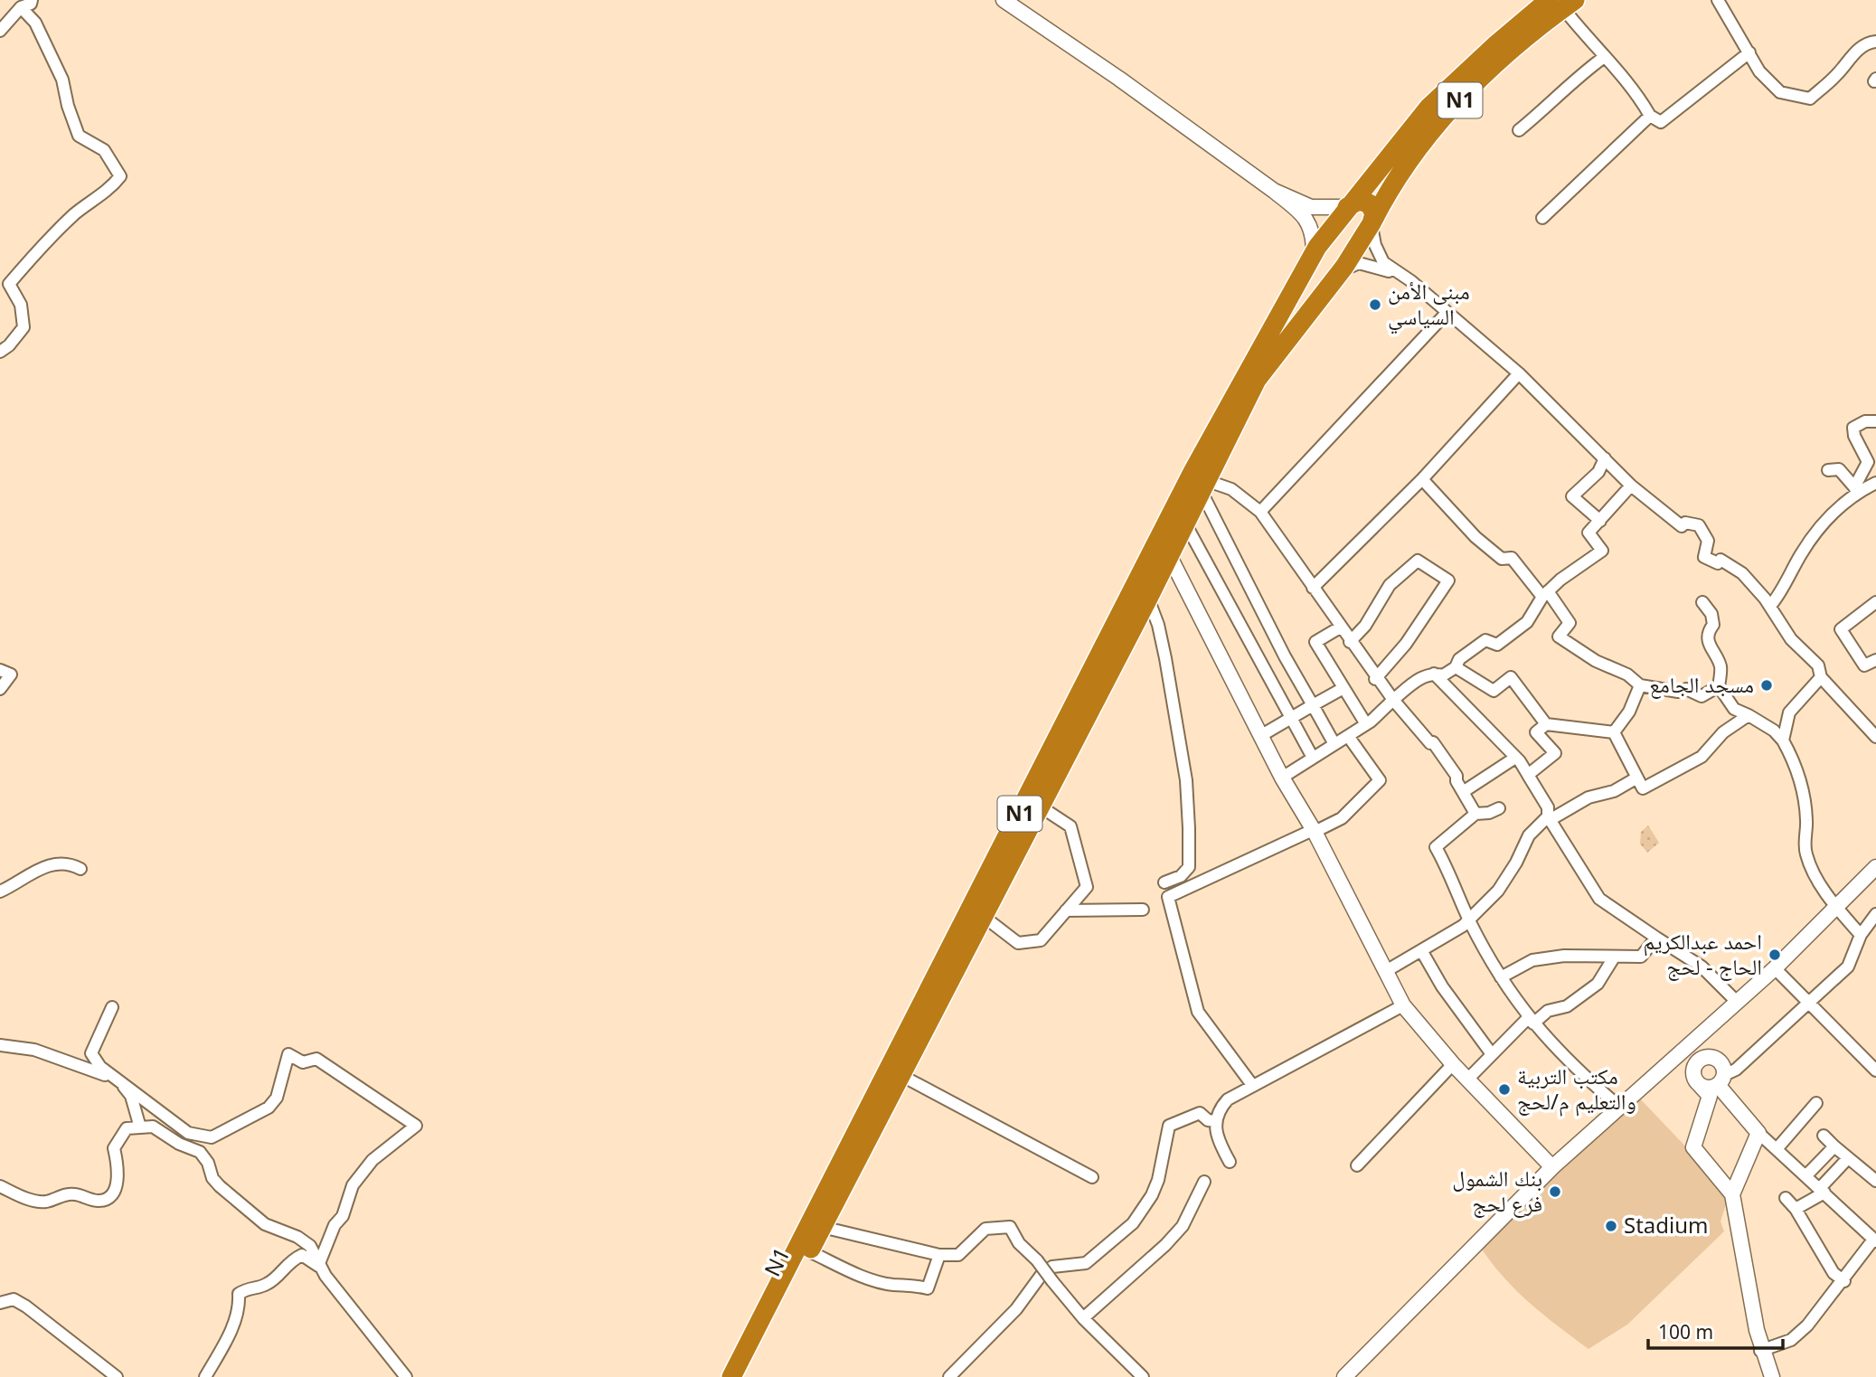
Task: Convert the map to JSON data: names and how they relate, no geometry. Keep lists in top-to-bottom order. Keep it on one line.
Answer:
{"streets":{"highway":["N1"]},"places":["مبنى الأمن السياسي","مسجد الجامع","احمد عبدالكريم الحاج - لحج","مكتب التربية والتعليم م/لحج","بنك الشمول فرع لحج","Stadium"],"scale_bar":"100 m"}
